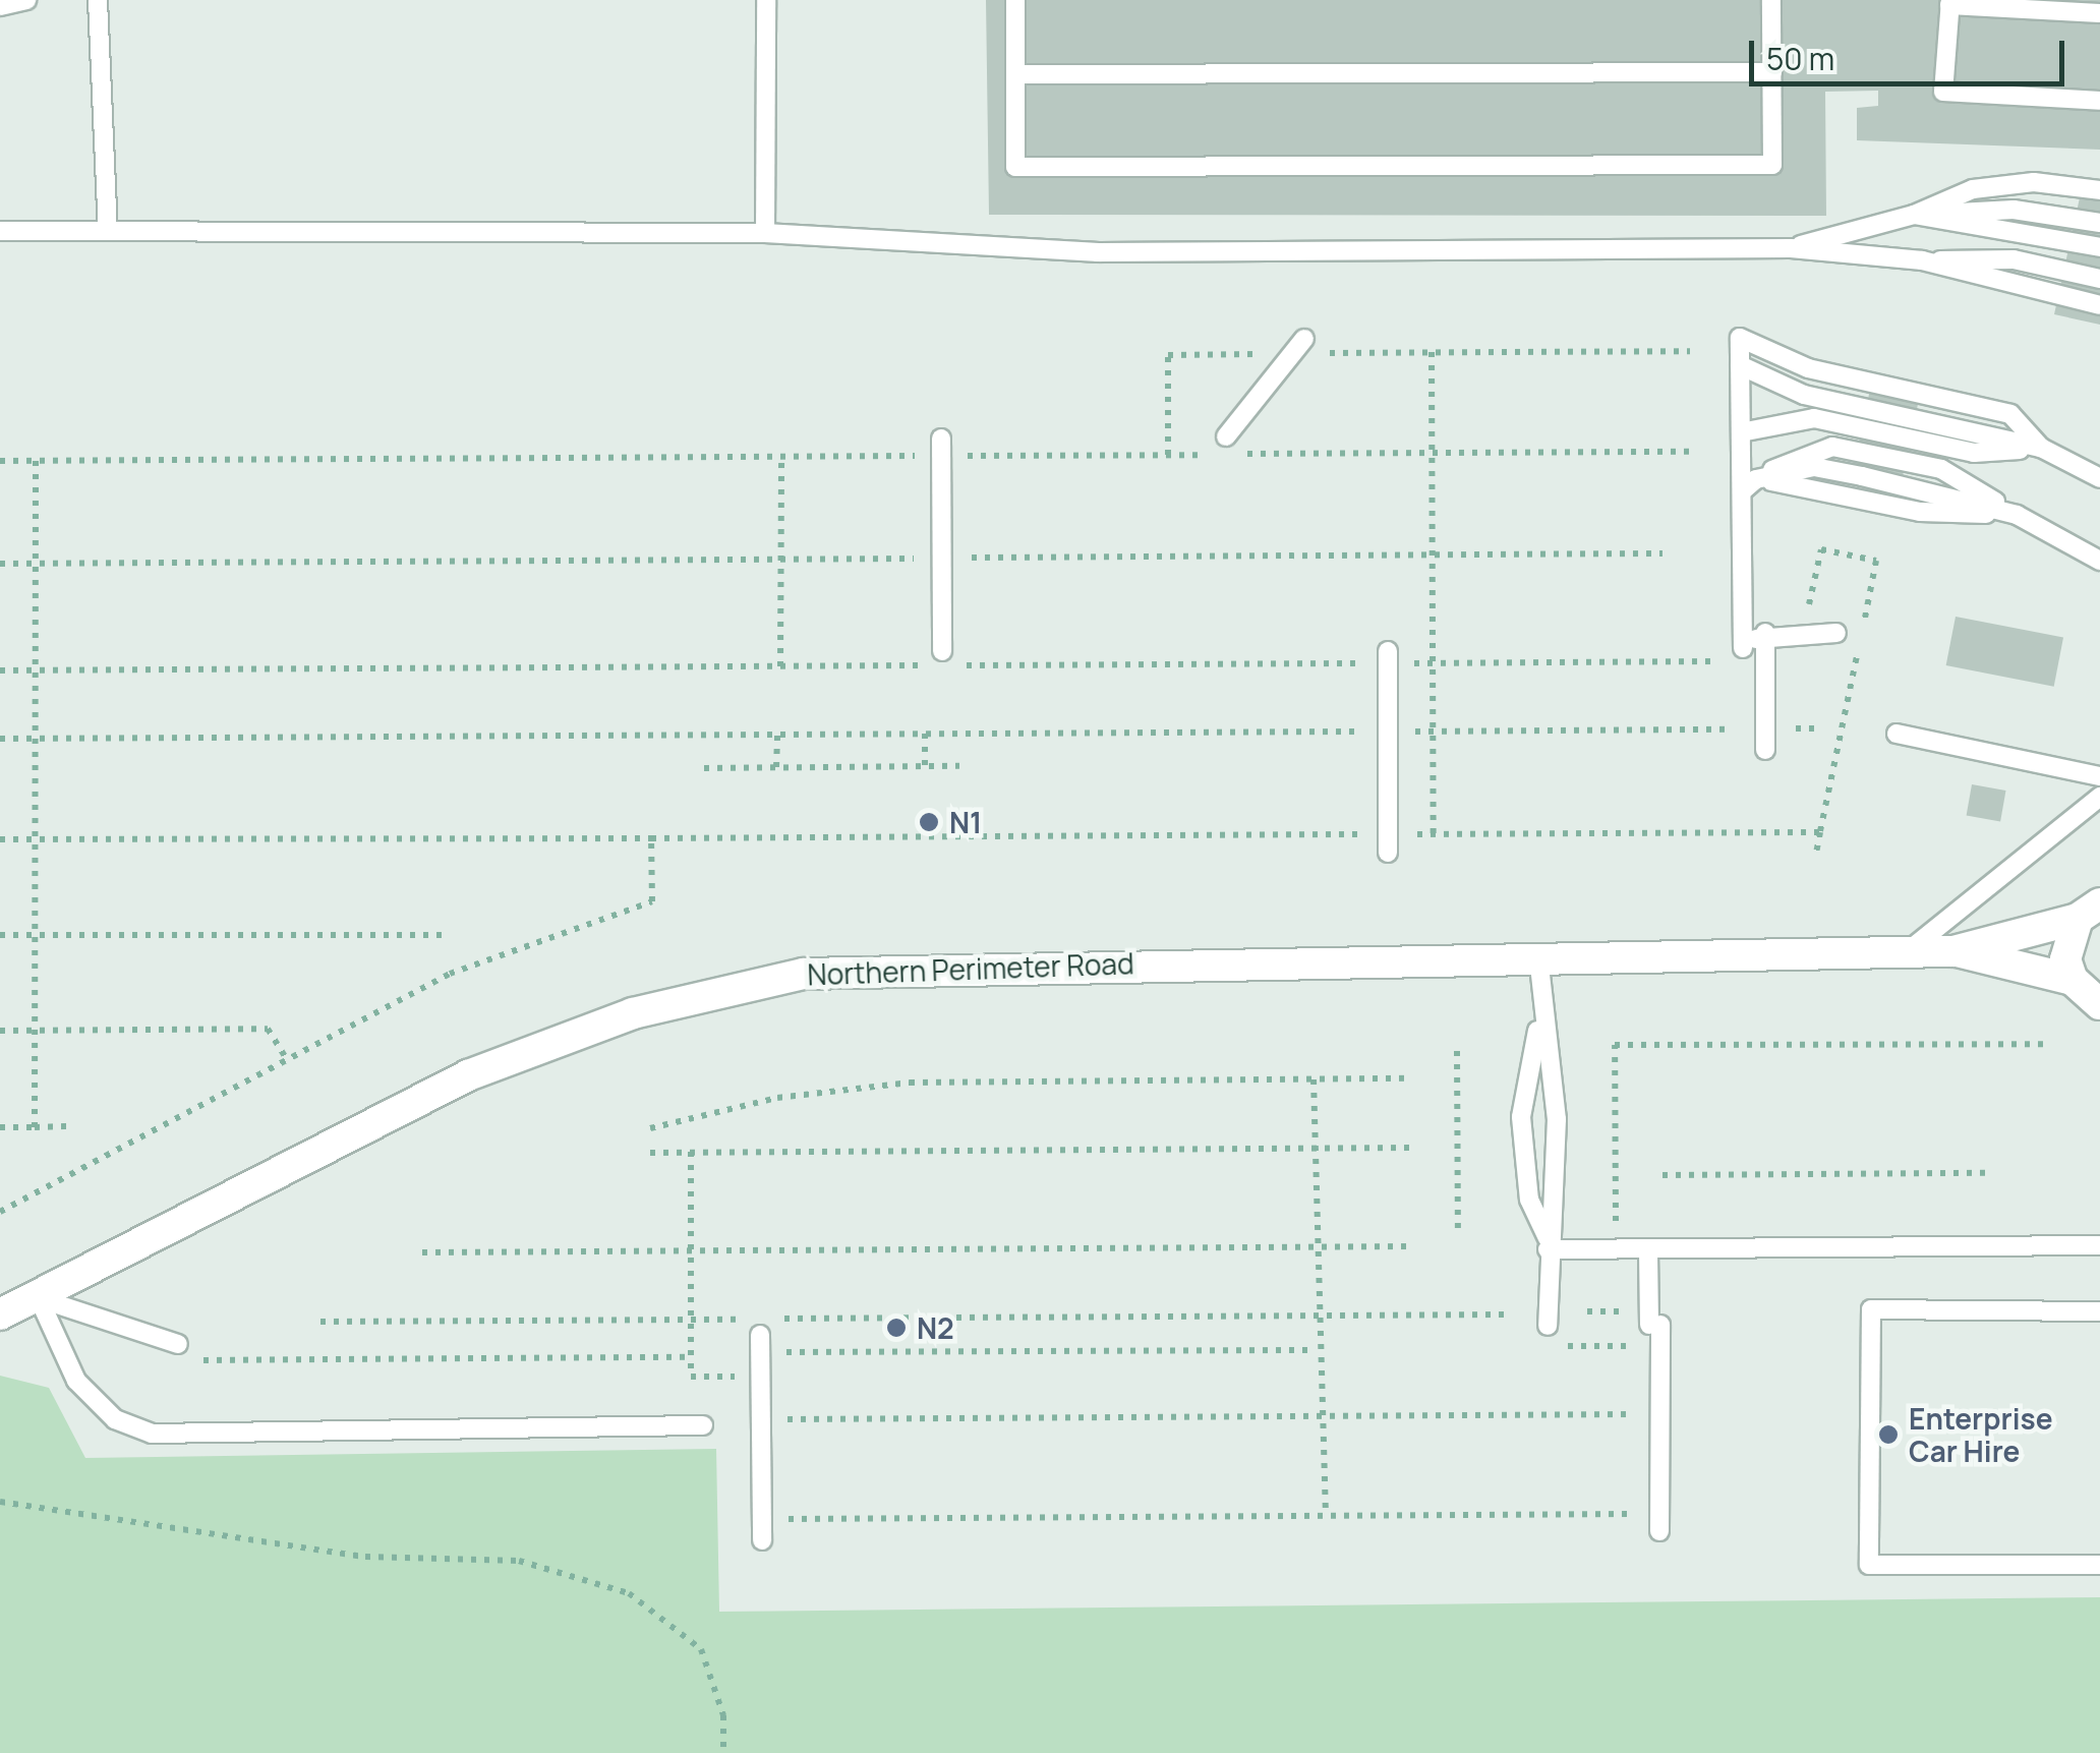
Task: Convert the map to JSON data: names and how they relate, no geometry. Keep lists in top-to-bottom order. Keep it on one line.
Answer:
{"streets":{"street":["Northern Perimeter Road"]},"places":["N1","N2","Enterprise Car Hire"],"scale_bar":"50 m"}
